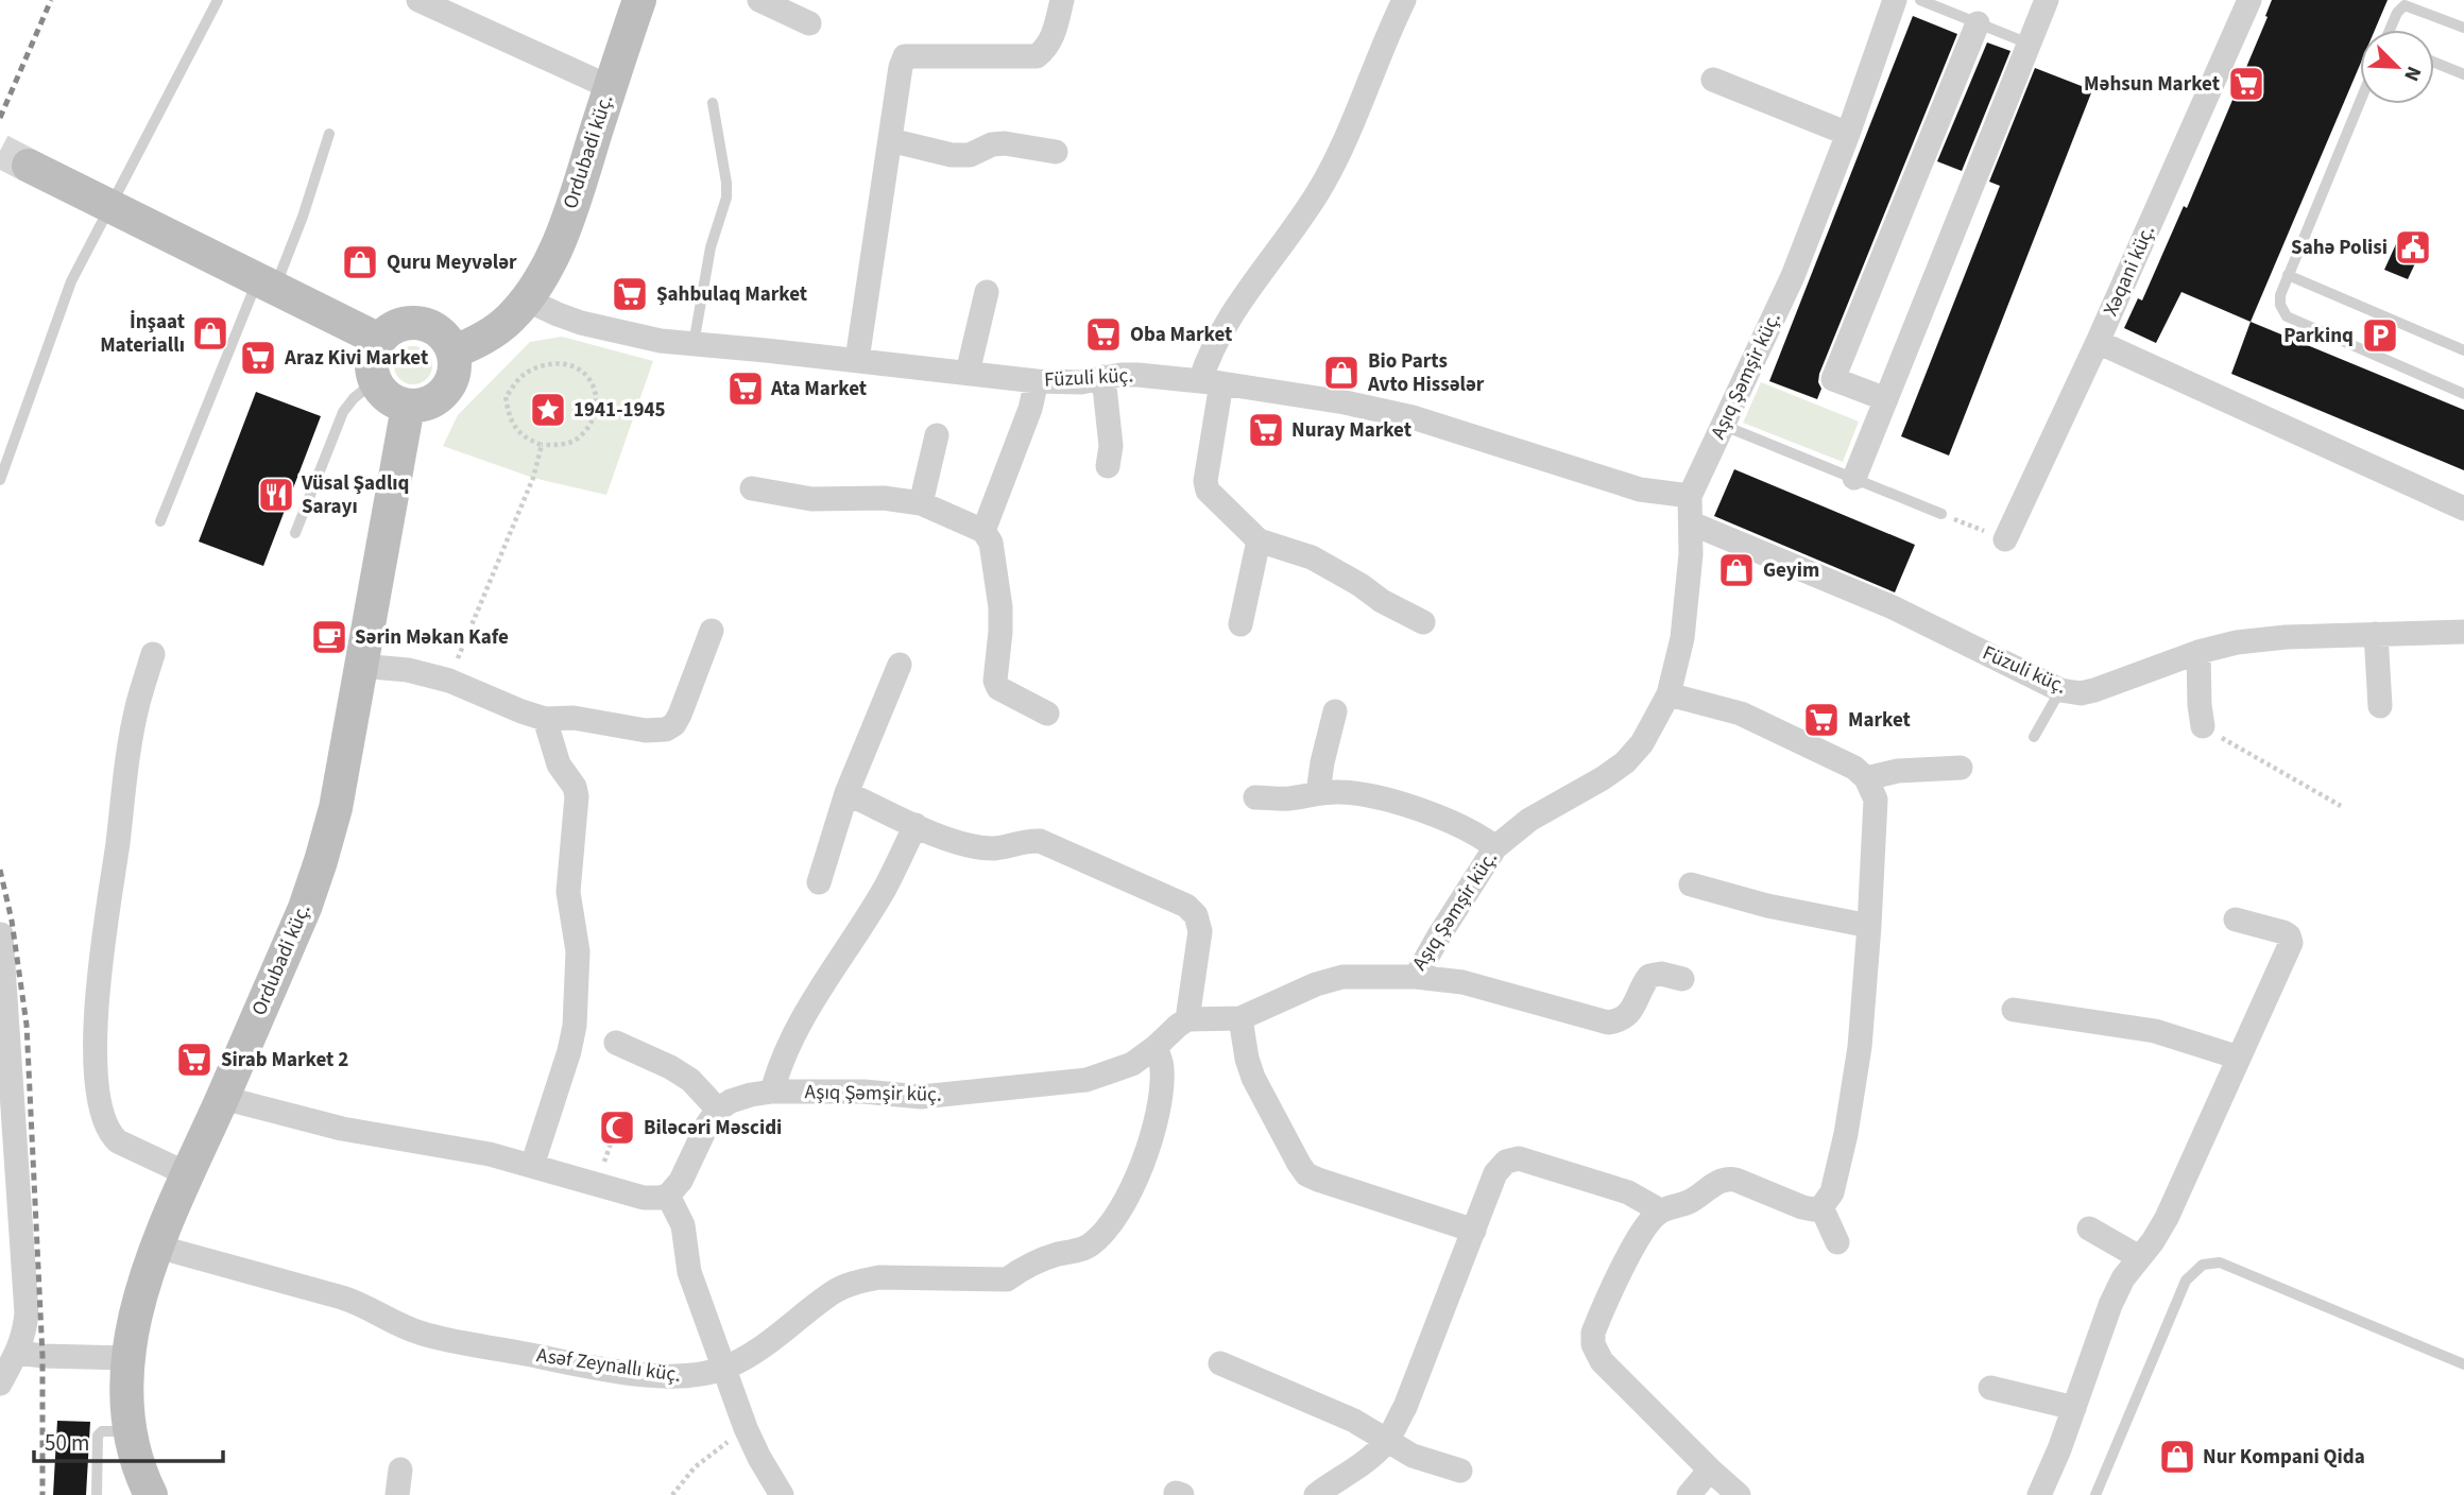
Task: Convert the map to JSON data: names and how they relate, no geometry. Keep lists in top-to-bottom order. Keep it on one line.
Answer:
{"streets":{"main road":["Ordubadi küç."],"street":["Xəqani küç.","Aşıq Şəmşir küç.","Füzuli küç.","Asəf Zeynallı küç."]},"crossings":[["Ordubadi küç.","Füzuli küç."],["Ordubadi küç.","Asəf Zeynallı küç."],["Aşıq Şəmşir küç.","Füzuli küç."],["Aşıq Şəmşir küç.","Asəf Zeynallı küç."]],"places":{"supermarket":["Məhsun Market","Şahbulaq Market","Oba Market","Araz Kivi Market","Ata Market","Nuray Market","Market","Sirab Market 2"],"public building":["Sahə Polisi"],"shop":["Quru Meyvələr","İnşaat Materiallı","Bio Parts Avto Hissələr","Geyim","Nur Kompani Qida"],"parking":["Parkinq"],"place":["1941-1945"],"restaurant":["Vüsal Şadlıq Sarayı"],"cafe":["Sərin Məkan Kafe"],"mosque":["Biləcəri Məscidi"]},"scale_bar":"50 m","north":"bottom right"}
